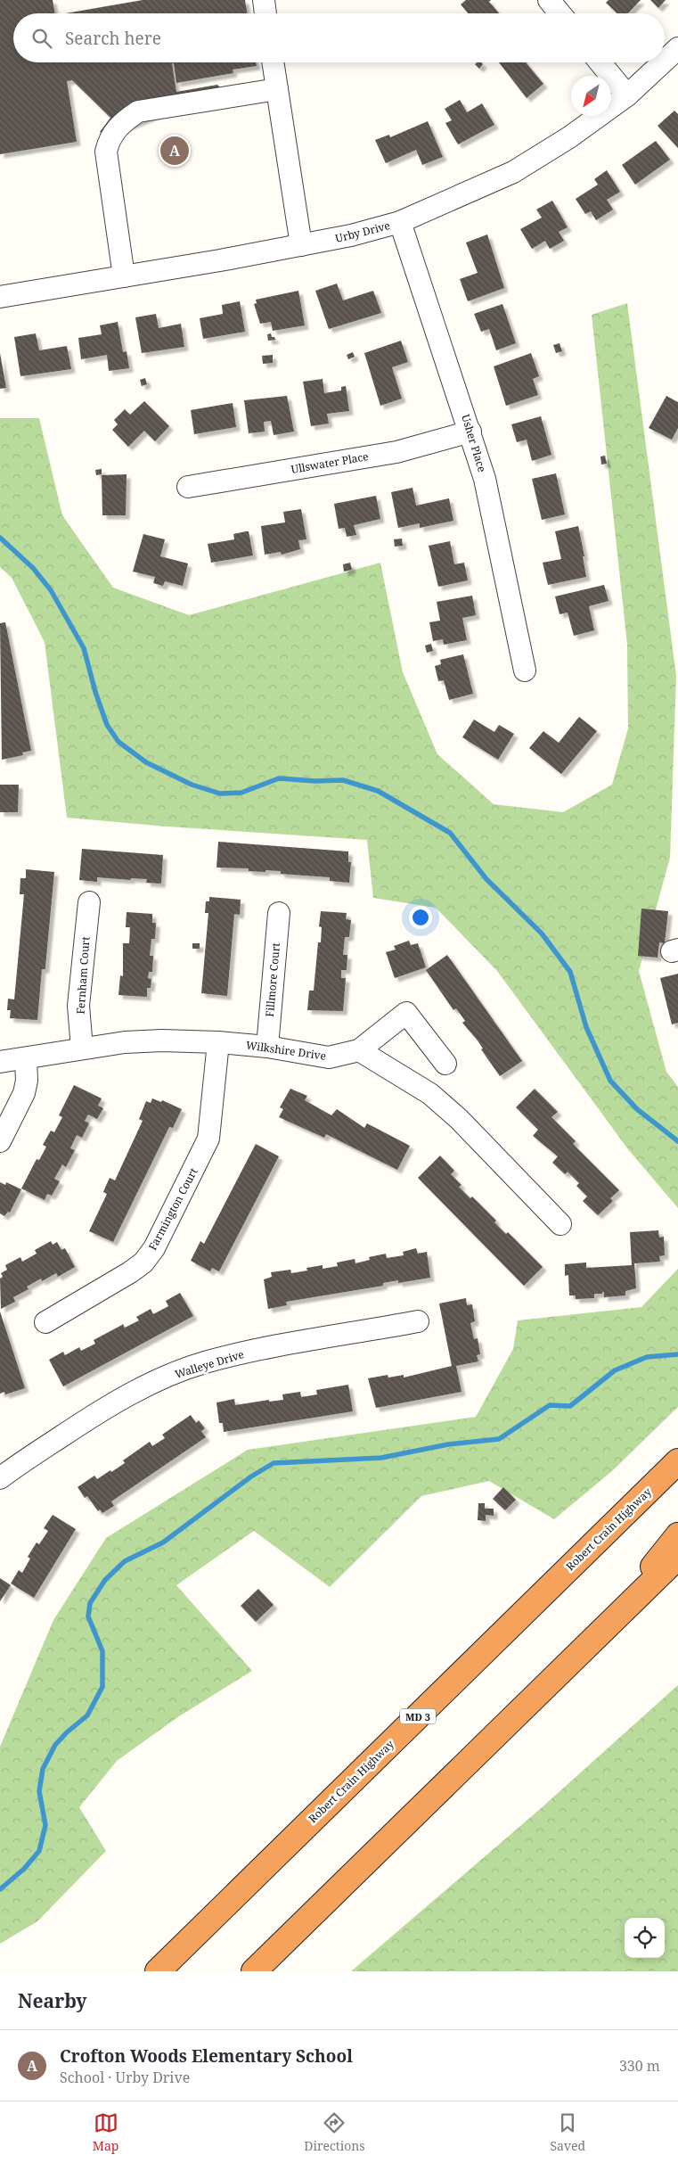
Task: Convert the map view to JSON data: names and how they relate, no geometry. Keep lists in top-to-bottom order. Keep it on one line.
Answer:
{"streets":{"highway":["Robert Crain Highway","MD 3"],"street":["Urby Drive","Usher Place","Ullswater Place","Fernham Court","Fillmore Court","Wilkshire Drive","Farmington Court","Walleye Drive"]},"crossings":[["Urby Drive","Usher Place"],["Usher Place","Ullswater Place"],["Fernham Court","Wilkshire Drive"],["Fillmore Court","Wilkshire Drive"],["Wilkshire Drive","Farmington Court"]],"north":"bottom left","page":{"search":"Search here","pins":"A","heading":"Nearby","list":[{"mark":"A","name":"Crofton Woods Elementary School","note":"School · Urby Drive","value":"330 m"}],"nav":["Map","Directions","Saved"]}}
